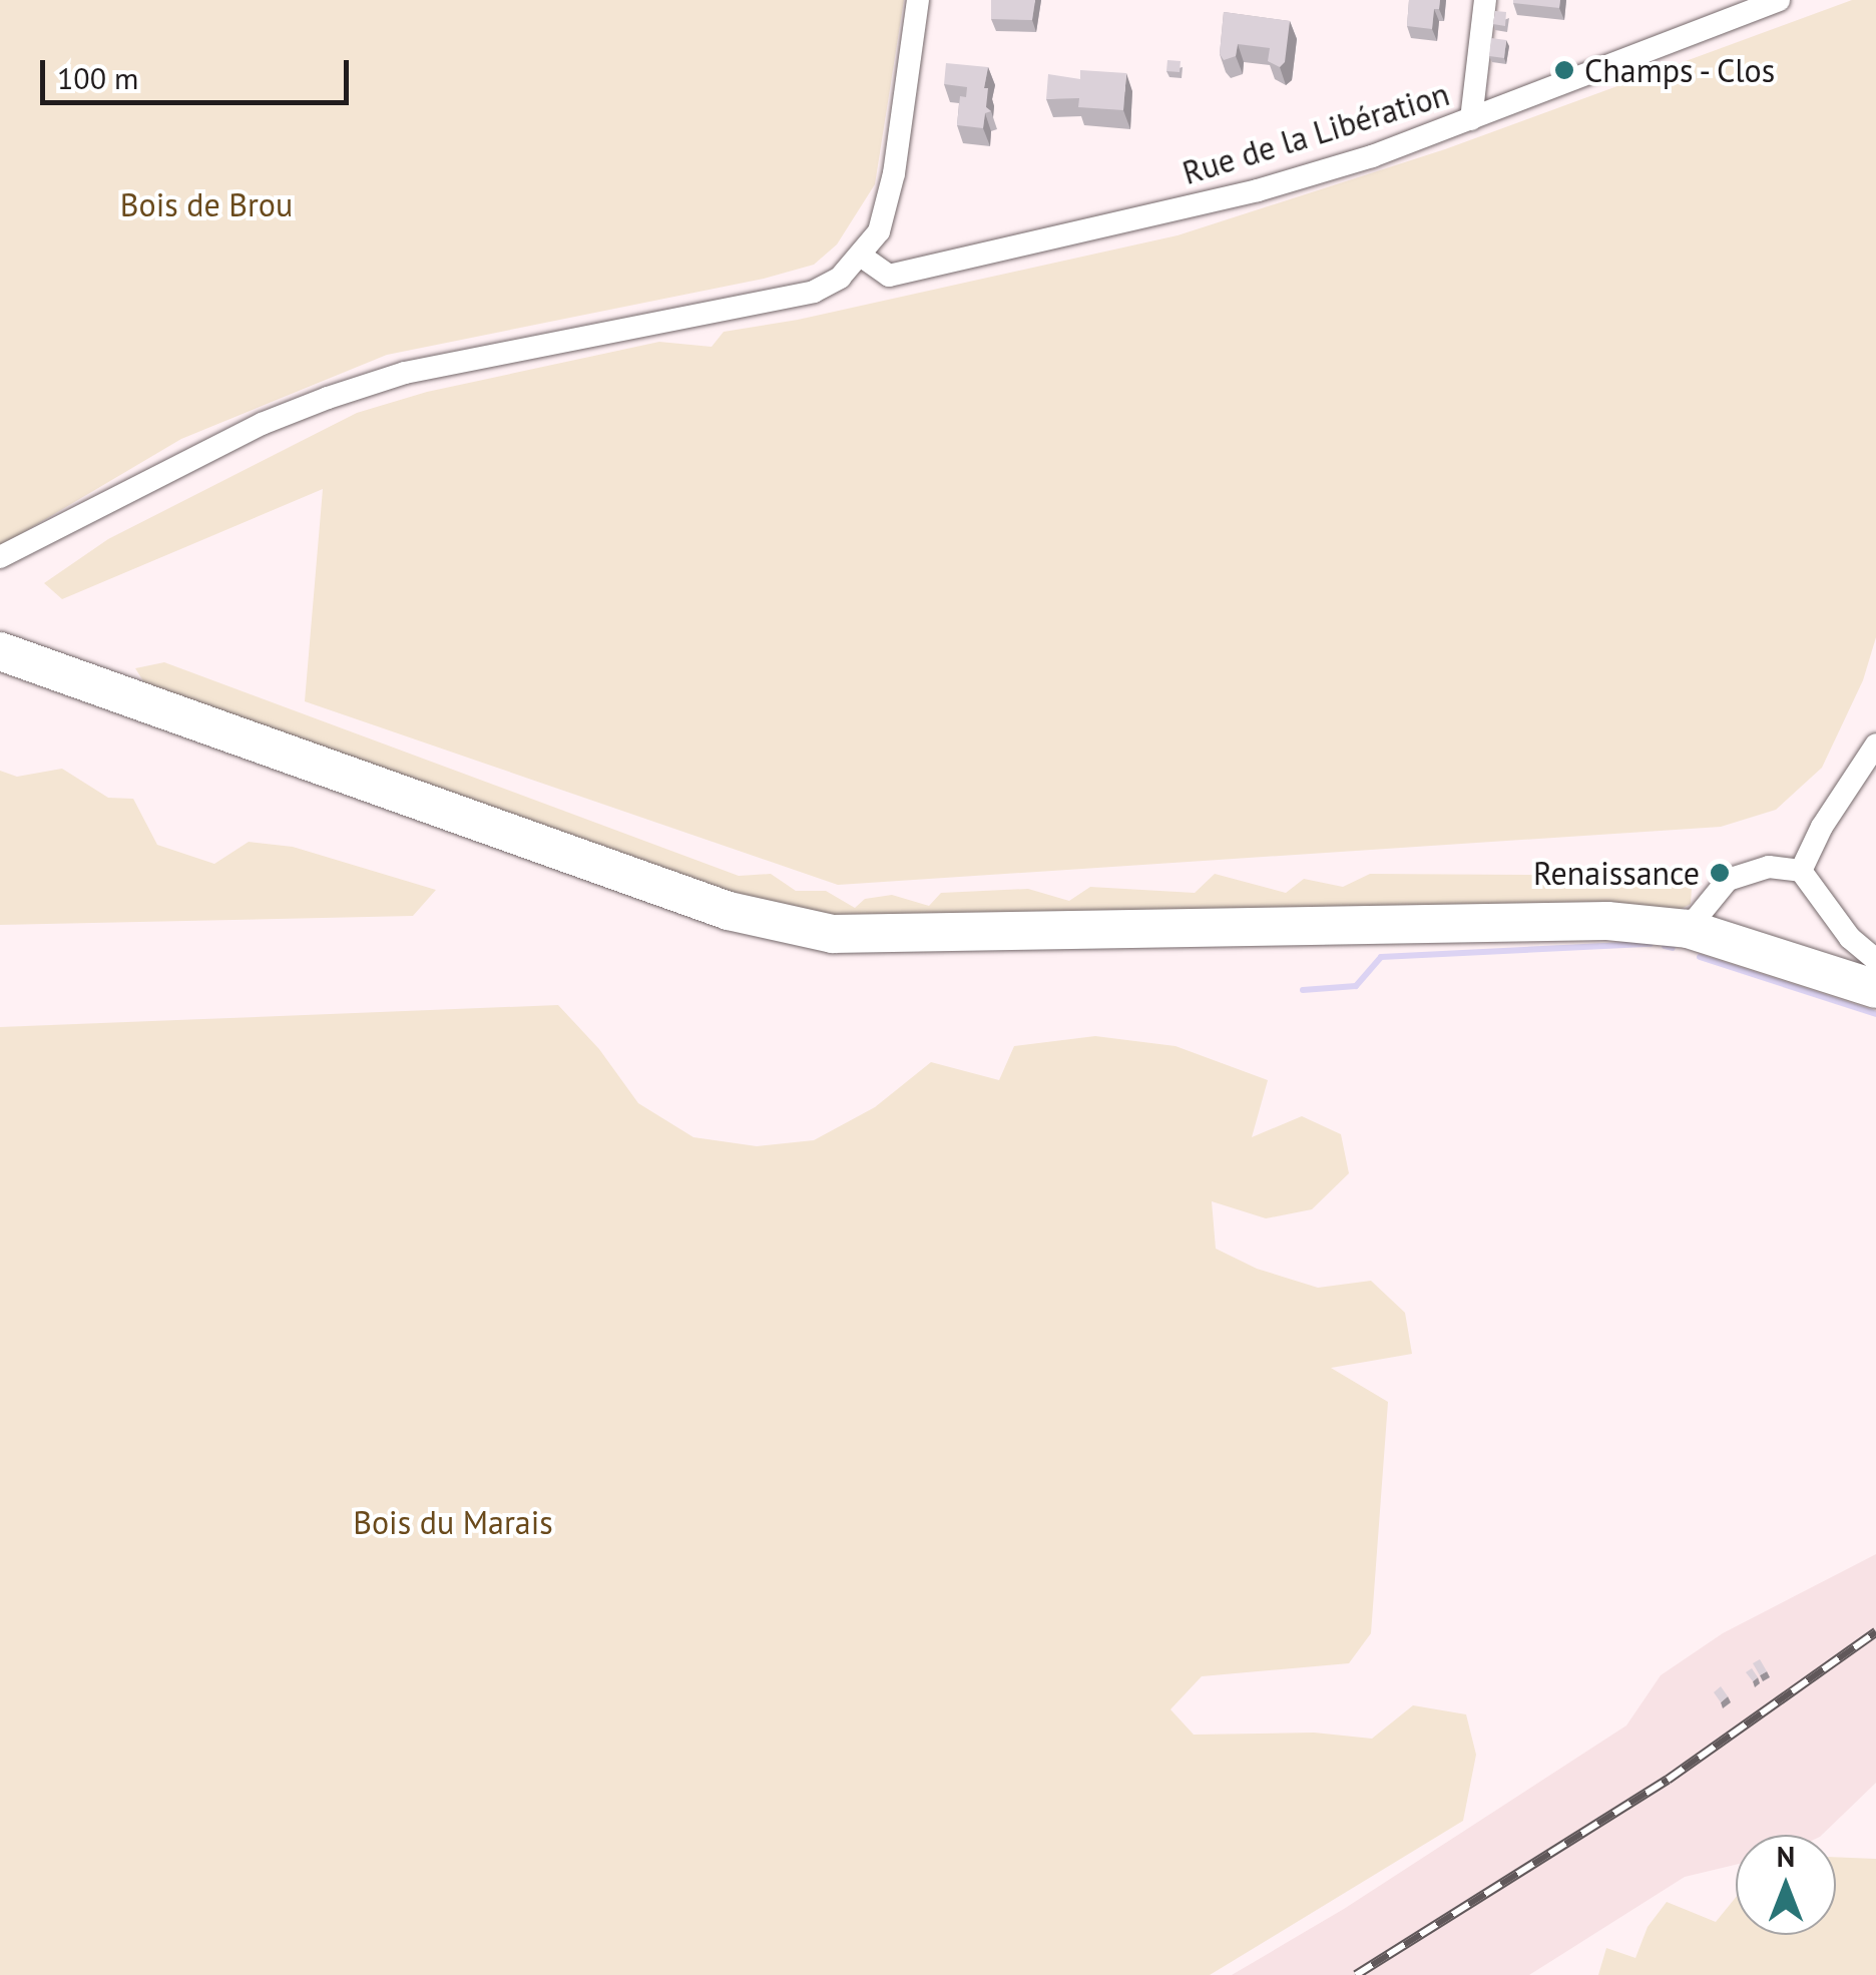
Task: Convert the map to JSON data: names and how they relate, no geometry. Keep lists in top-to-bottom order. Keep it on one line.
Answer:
{"streets":{"street":["Rue de la Libération"]},"parks":["Bois de Brou","Bois du Marais"],"places":["Champs - Clos","Renaissance"],"scale_bar":"100 m","north":"top"}
